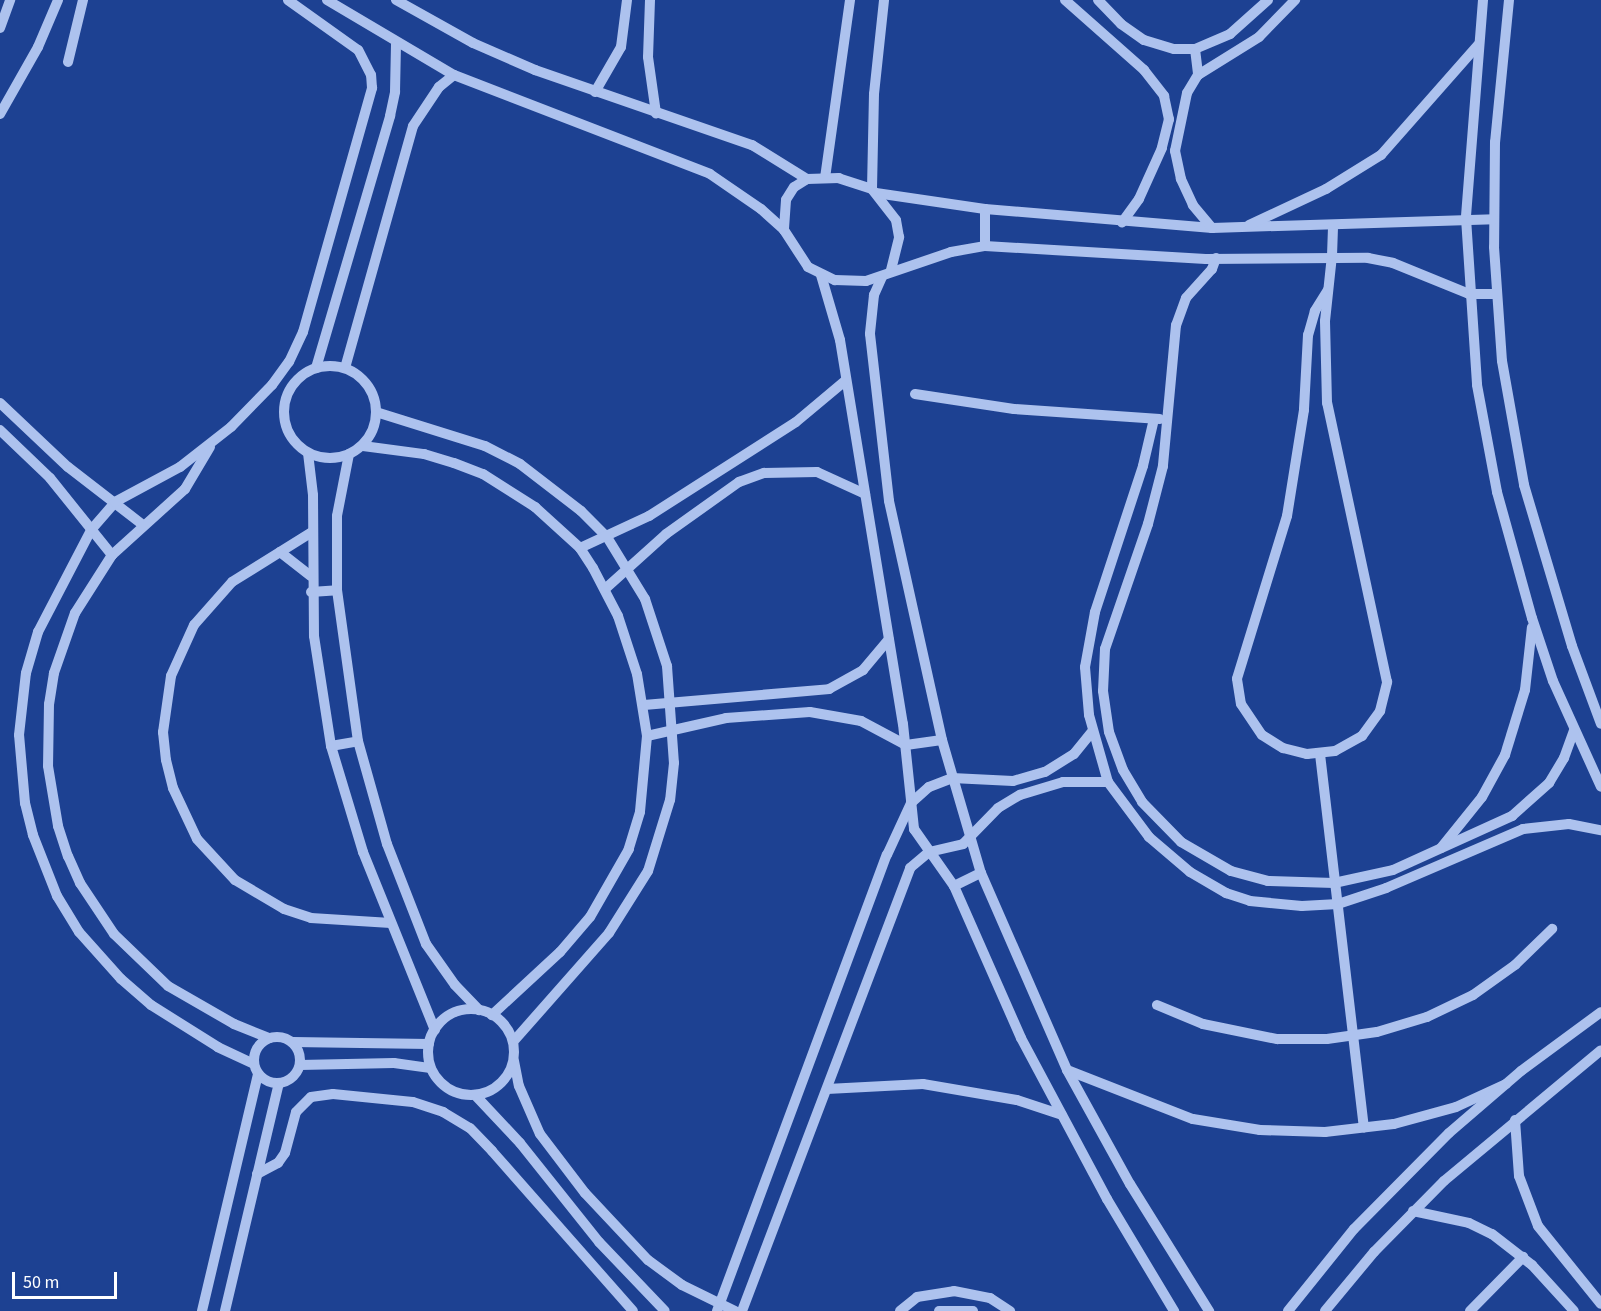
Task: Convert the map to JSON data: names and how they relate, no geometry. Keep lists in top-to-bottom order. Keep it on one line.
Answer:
{"scale_bar":"50 m"}
